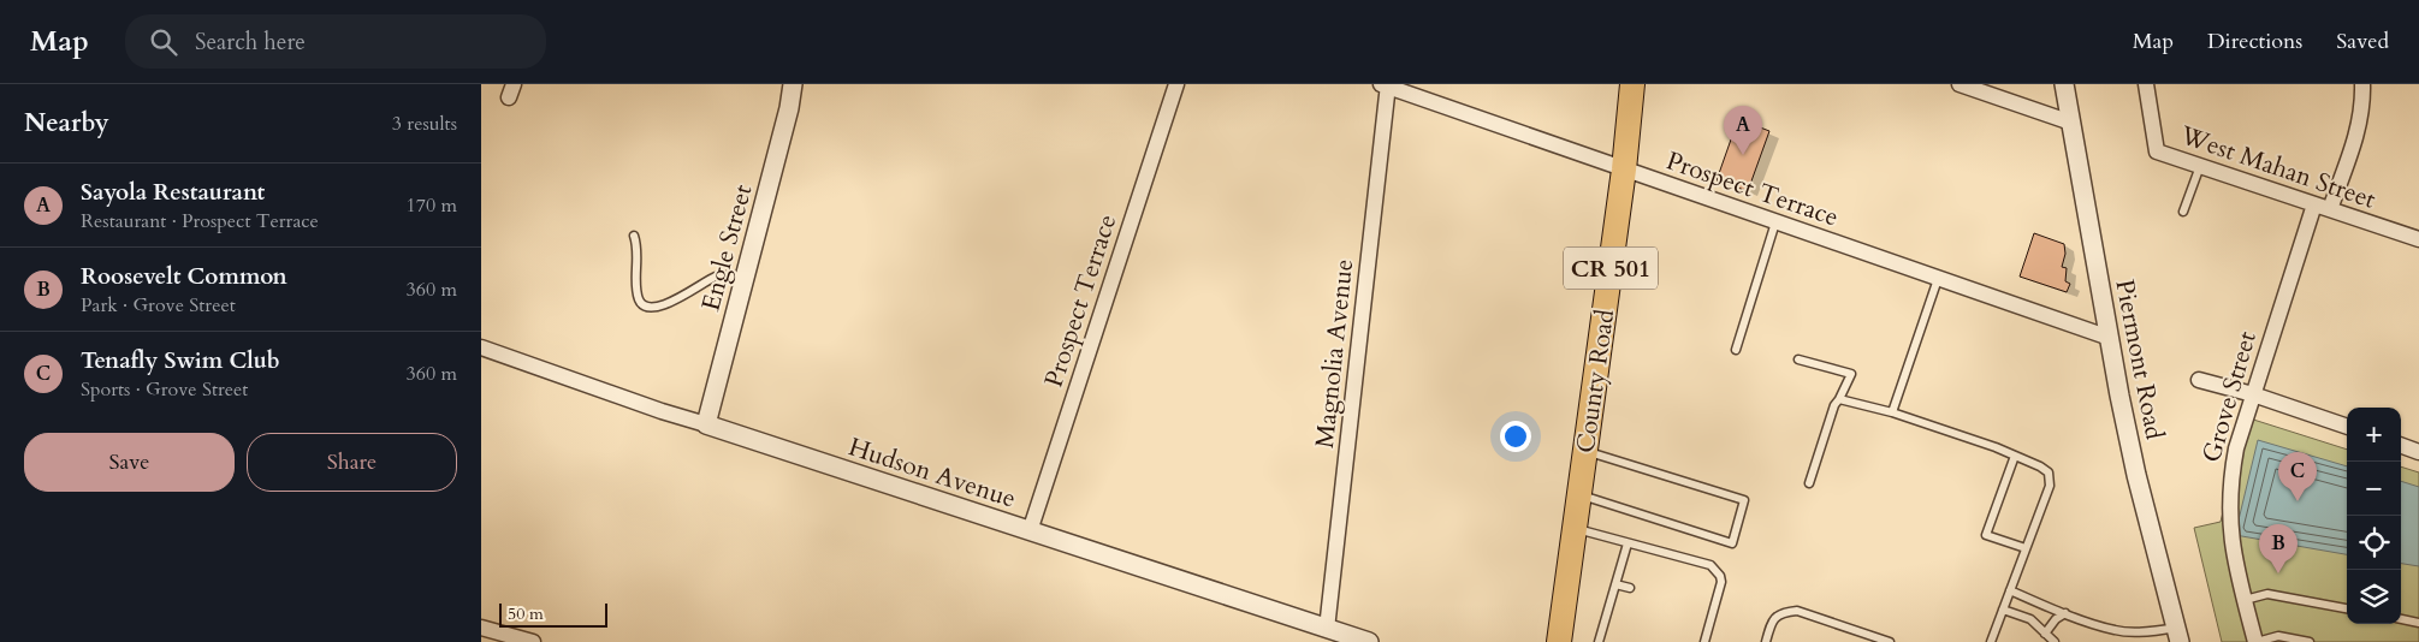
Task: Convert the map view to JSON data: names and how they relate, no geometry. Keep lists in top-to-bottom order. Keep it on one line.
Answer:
{"streets":{"main road":["CR 501","County Road"],"street":["West Mahan Street","Prospect Terrace","Engle Street","Magnolia Avenue","Piermont Road","Grove Street","Hudson Avenue"]},"crossings":[["West Mahan Street","Grove Street"],["Prospect Terrace","Magnolia Avenue"],["Prospect Terrace","Piermont Road"],["Prospect Terrace","County Road"],["Prospect Terrace","Hudson Avenue"],["Engle Street","Hudson Avenue"],["Magnolia Avenue","Hudson Avenue"]],"scale_bar":"50 m","page":{"header":"Map","search":"Search here","nav":["Map","Directions","Saved"],"heading":["Nearby","3 results"],"pins":["A","C","B"],"list":[{"mark":"A","name":"Sayola Restaurant","note":"Restaurant · Prospect Terrace","value":"170 m"},{"mark":"B","name":"Roosevelt Common","note":"Park · Grove Street","value":"360 m"},{"mark":"C","name":"Tenafly Swim Club","note":"Sports · Grove Street","value":"360 m"}],"map_buttons":["+","−"],"buttons":["Save","Share"],"scale":"50 m"}}
